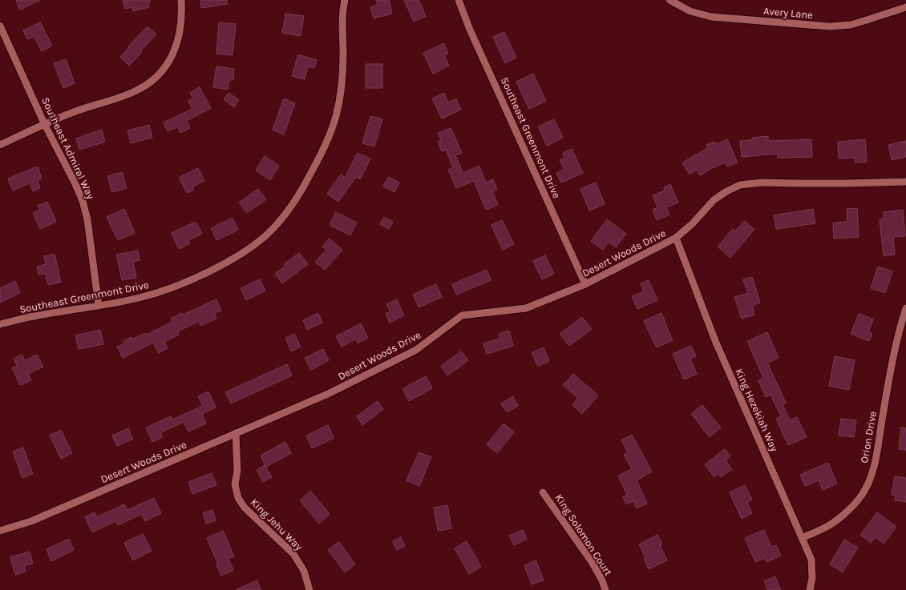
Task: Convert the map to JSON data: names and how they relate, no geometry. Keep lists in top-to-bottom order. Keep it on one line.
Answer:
{"streets":{"street":["Avery Lane","Southeast Greenmont Drive","Southeast Admiral Way","Desert Woods Drive","King Hezekiah Way","Orion Drive","King Jehu Way","King Solomon Court"]},"crossings":[["Southeast Greenmont Drive","Southeast Admiral Way"],["Southeast Greenmont Drive","Desert Woods Drive"],["Desert Woods Drive","King Hezekiah Way"],["Desert Woods Drive","King Jehu Way"],["King Hezekiah Way","Orion Drive"]]}
